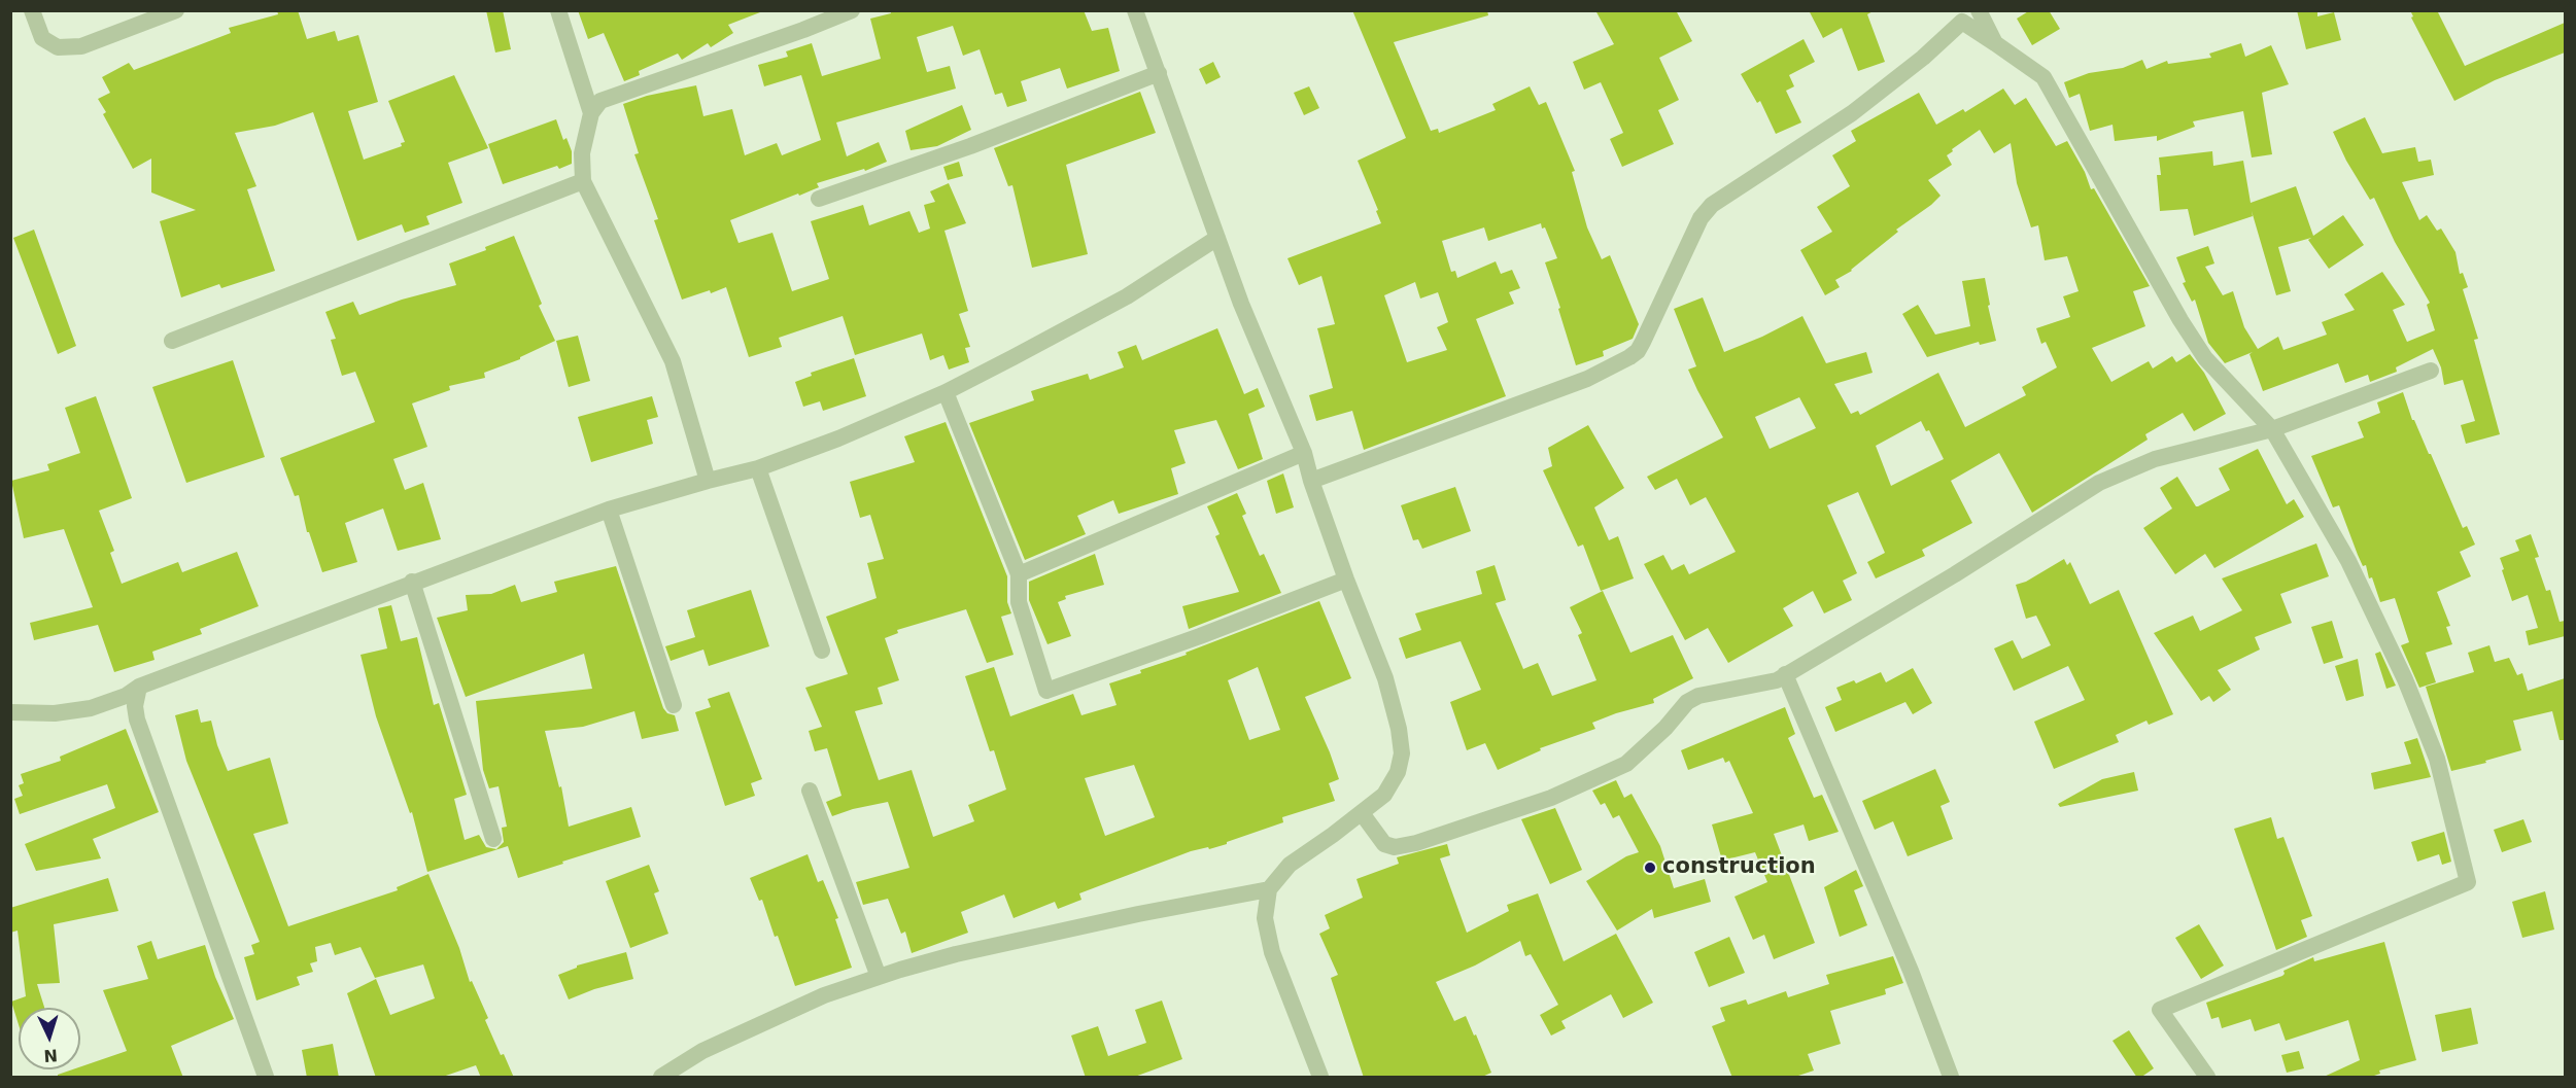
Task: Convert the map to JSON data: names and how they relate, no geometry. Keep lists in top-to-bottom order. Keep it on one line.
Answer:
{"places":["construction"],"north":"bottom"}
